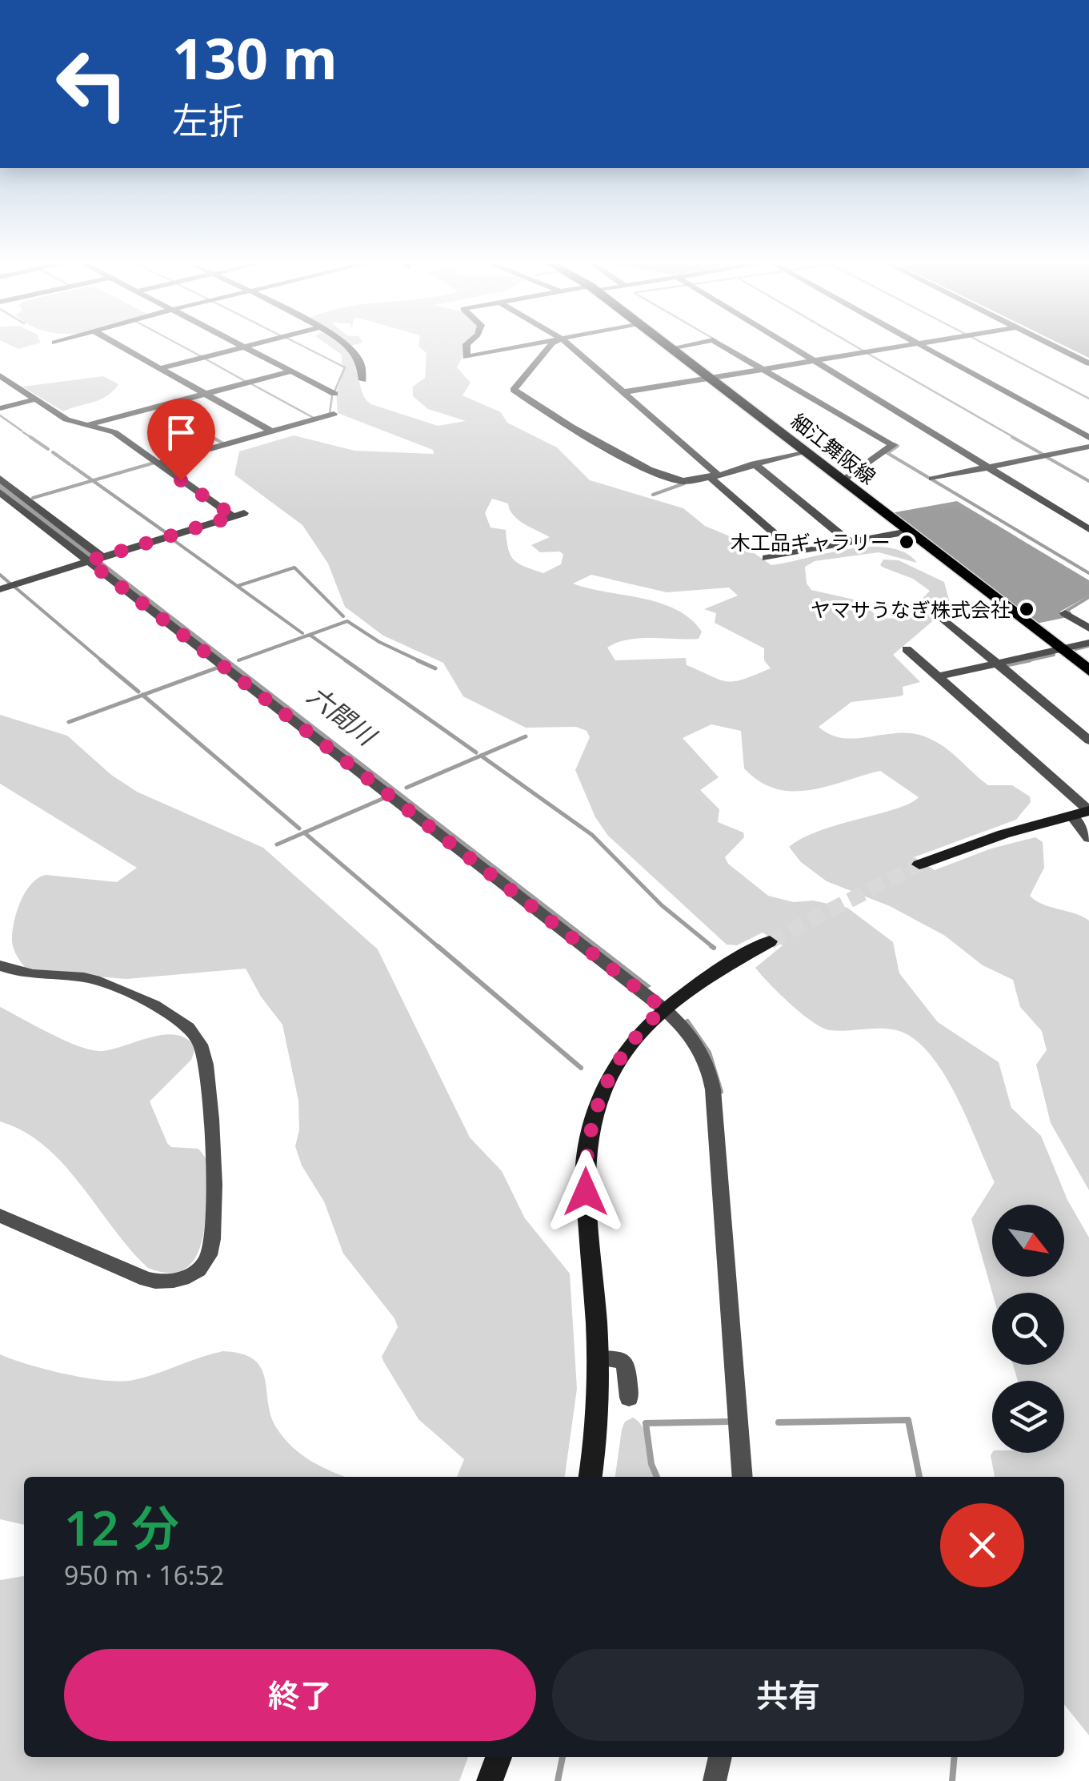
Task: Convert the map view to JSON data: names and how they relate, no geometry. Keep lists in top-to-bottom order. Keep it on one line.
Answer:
{"streets":{"main road":["細江舞阪線"]},"water":["六間川"],"places":["木工品ギャラリー","ヤマサうなぎ株式会社"],"north":"bottom right","page":{"turn":["130 m","左折"],"heading":["12 分","950 m · 16:52"],"buttons":["終了","共有"]}}
